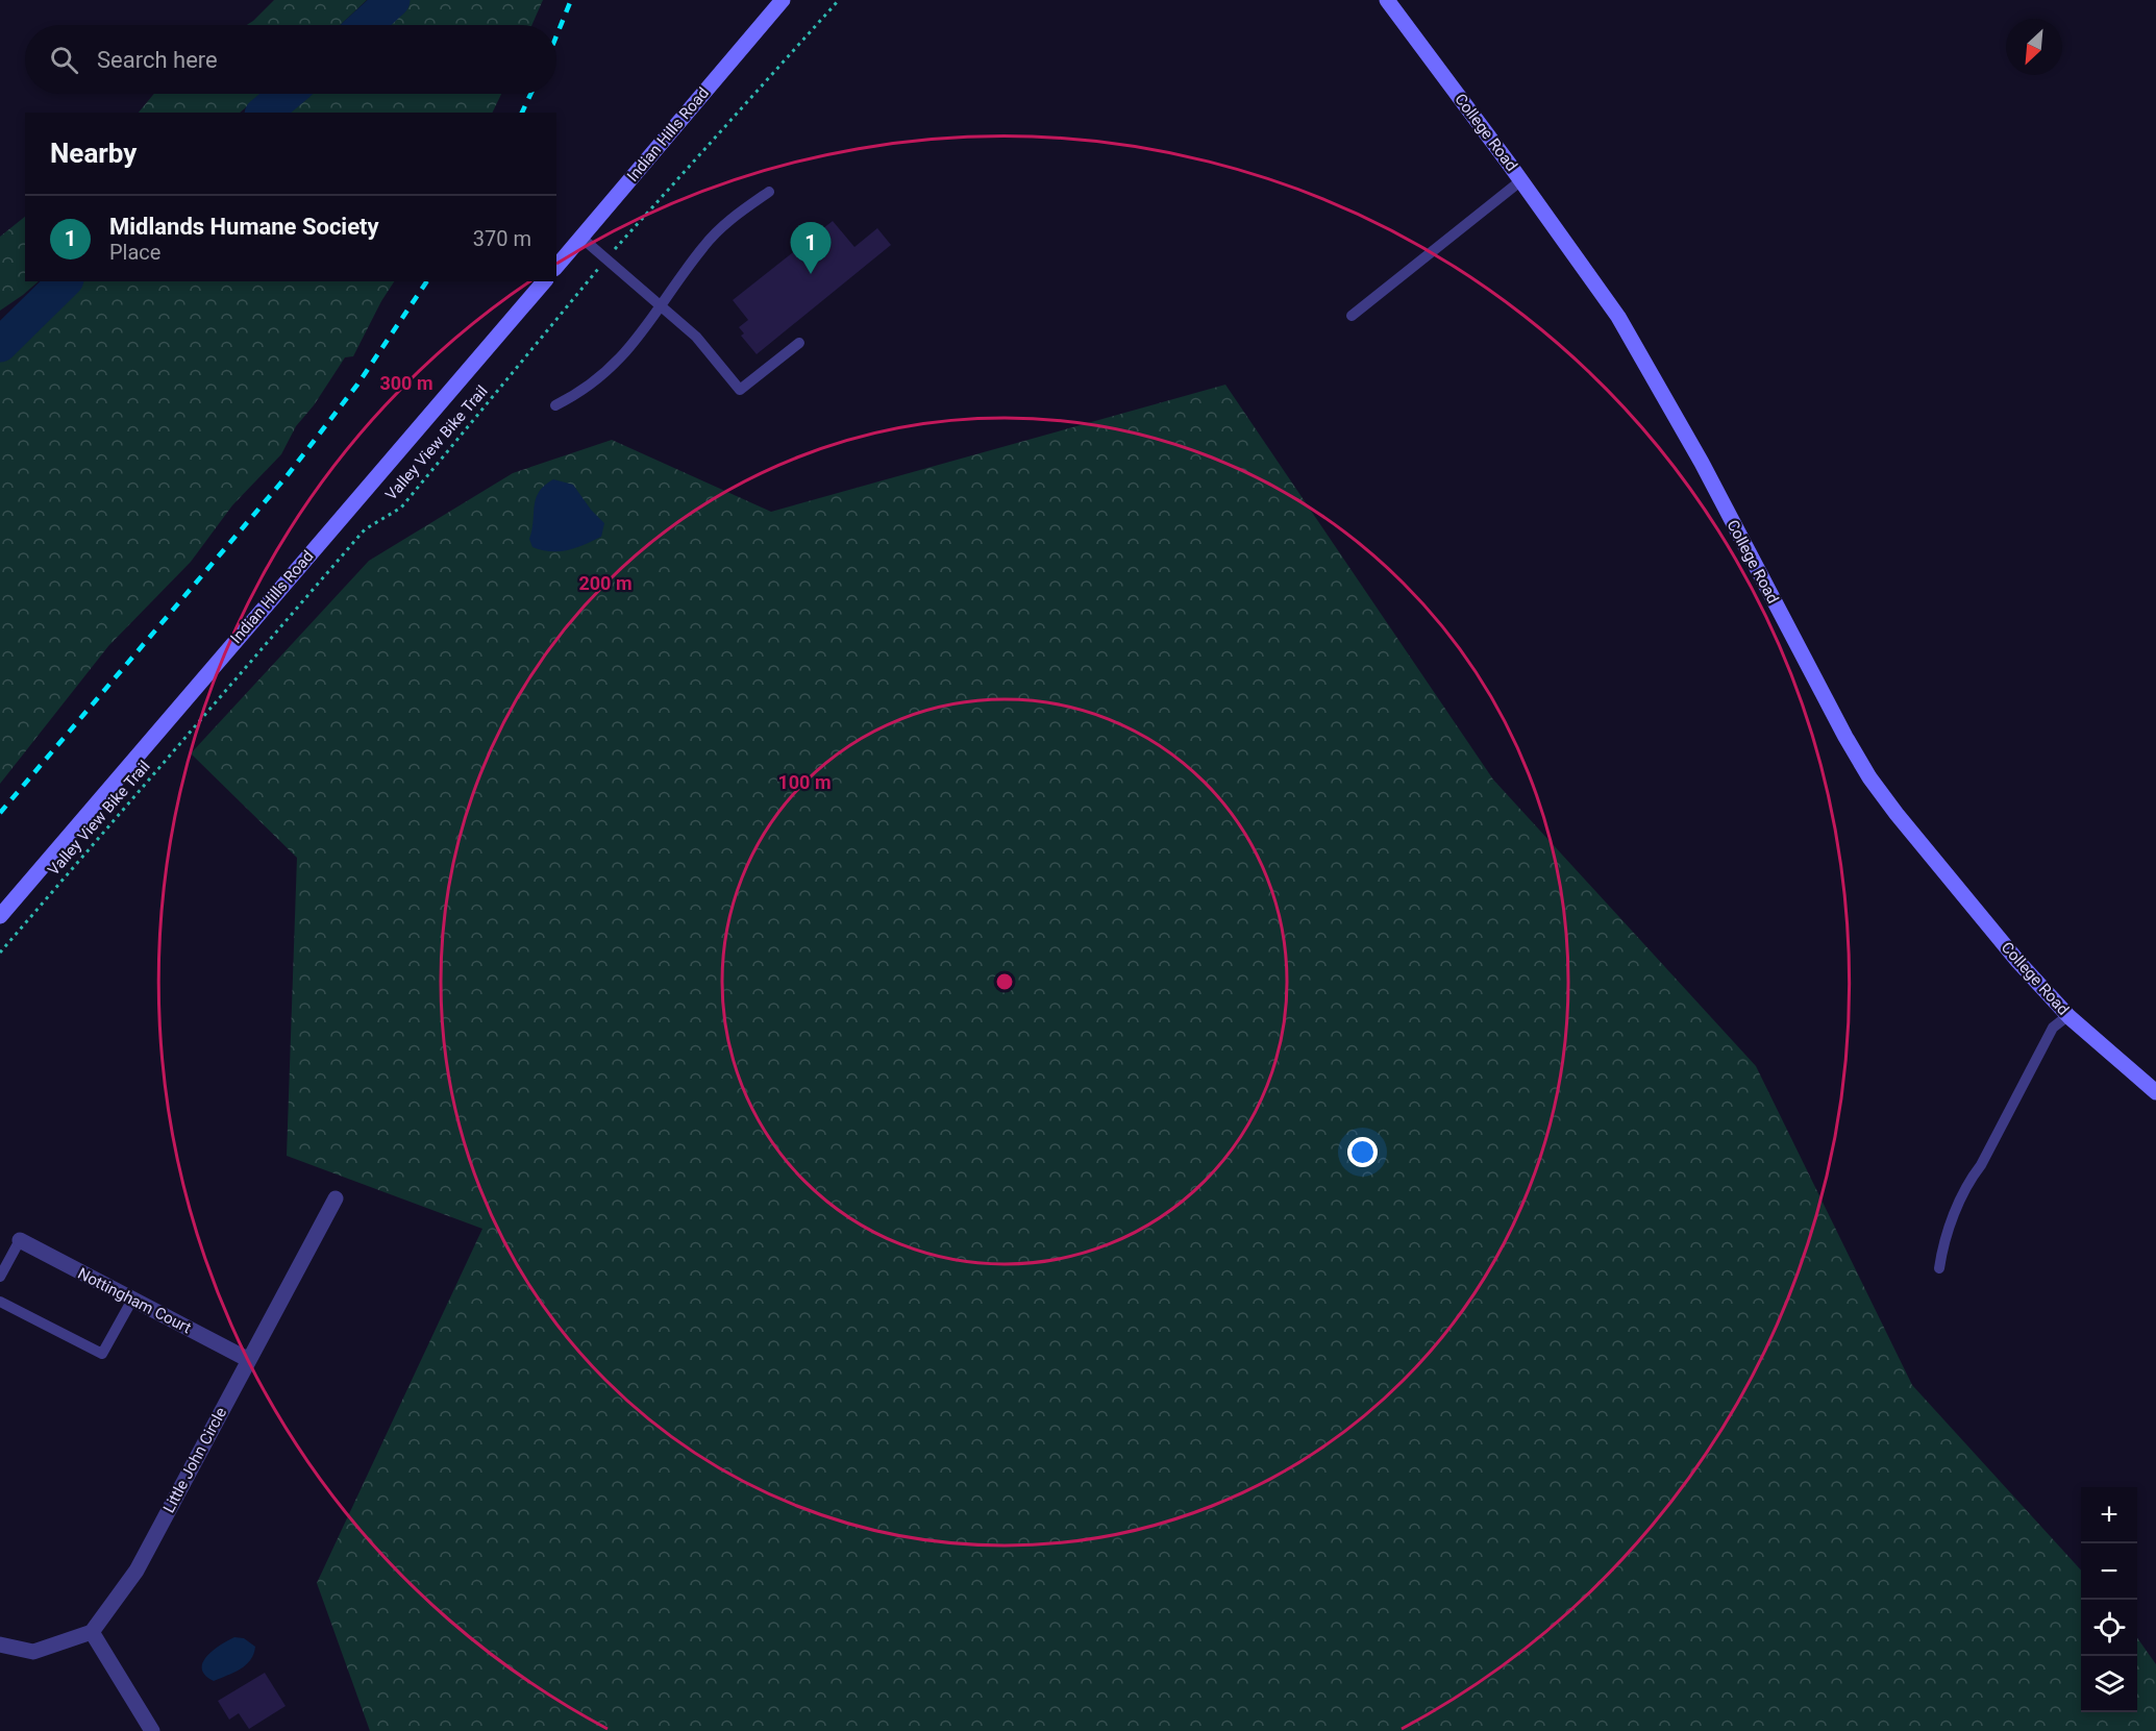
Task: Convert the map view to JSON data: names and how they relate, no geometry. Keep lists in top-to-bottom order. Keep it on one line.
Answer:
{"streets":{"street":["College Road","Indian Hills Road","Nottingham Court","Little John Circle"],"path":["Valley View Bike Trail"]},"crossings":[["Nottingham Court","Little John Circle"]],"north":"bottom left","page":{"search":"Search here","heading":"Nearby","list":[{"mark":"1","name":"Midlands Humane Society","note":"Place","value":"370 m"}],"pins":"1","map_buttons":["+","−"]},"rings":["300 m","200 m","100 m"]}
